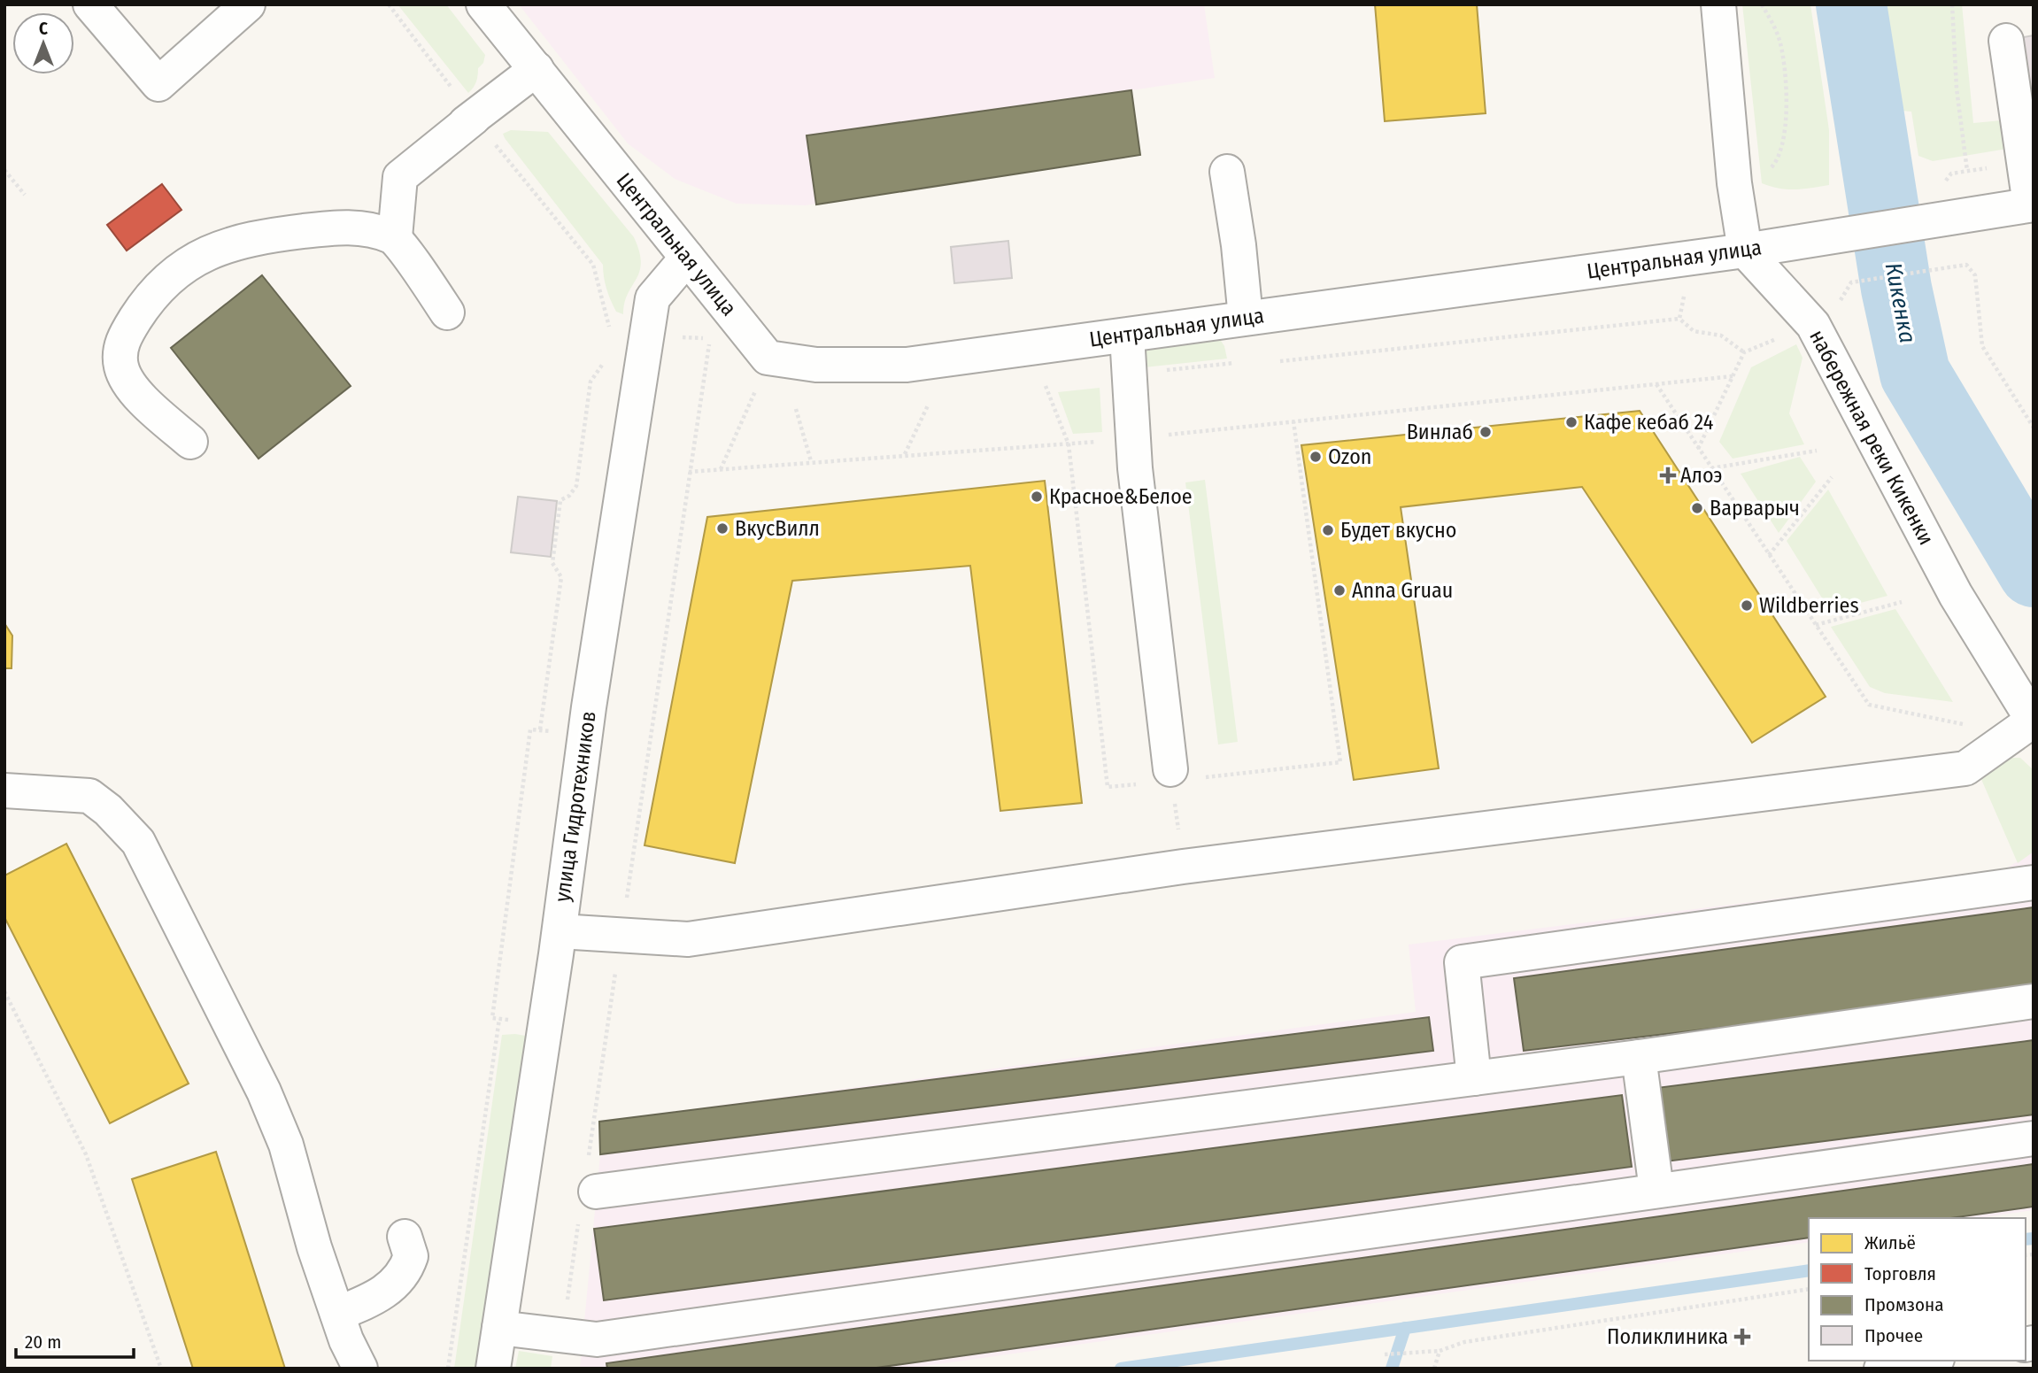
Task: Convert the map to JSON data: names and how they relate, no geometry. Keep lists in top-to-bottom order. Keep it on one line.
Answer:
{"streets":{"street":["Центральная улица","набережная реки Кикенки","улица Гидротехников"]},"crossings":[["Центральная улица","набережная реки Кикенки"],["Центральная улица","улица Гидротехников"]],"water":["Кикенка"],"places":{"other":["Кафе кебаб 24","Винлаб","Ozon","Красное&Белое","Варварыч","ВкусВилл","Будет вкусно","Anna Gruau","Wildberries"],"health":["Алоэ","Поликлиника"]},"legend":["Жильё","Торговля","Промзона","Прочее"],"scale_bar":"20 m","north":"top"}
